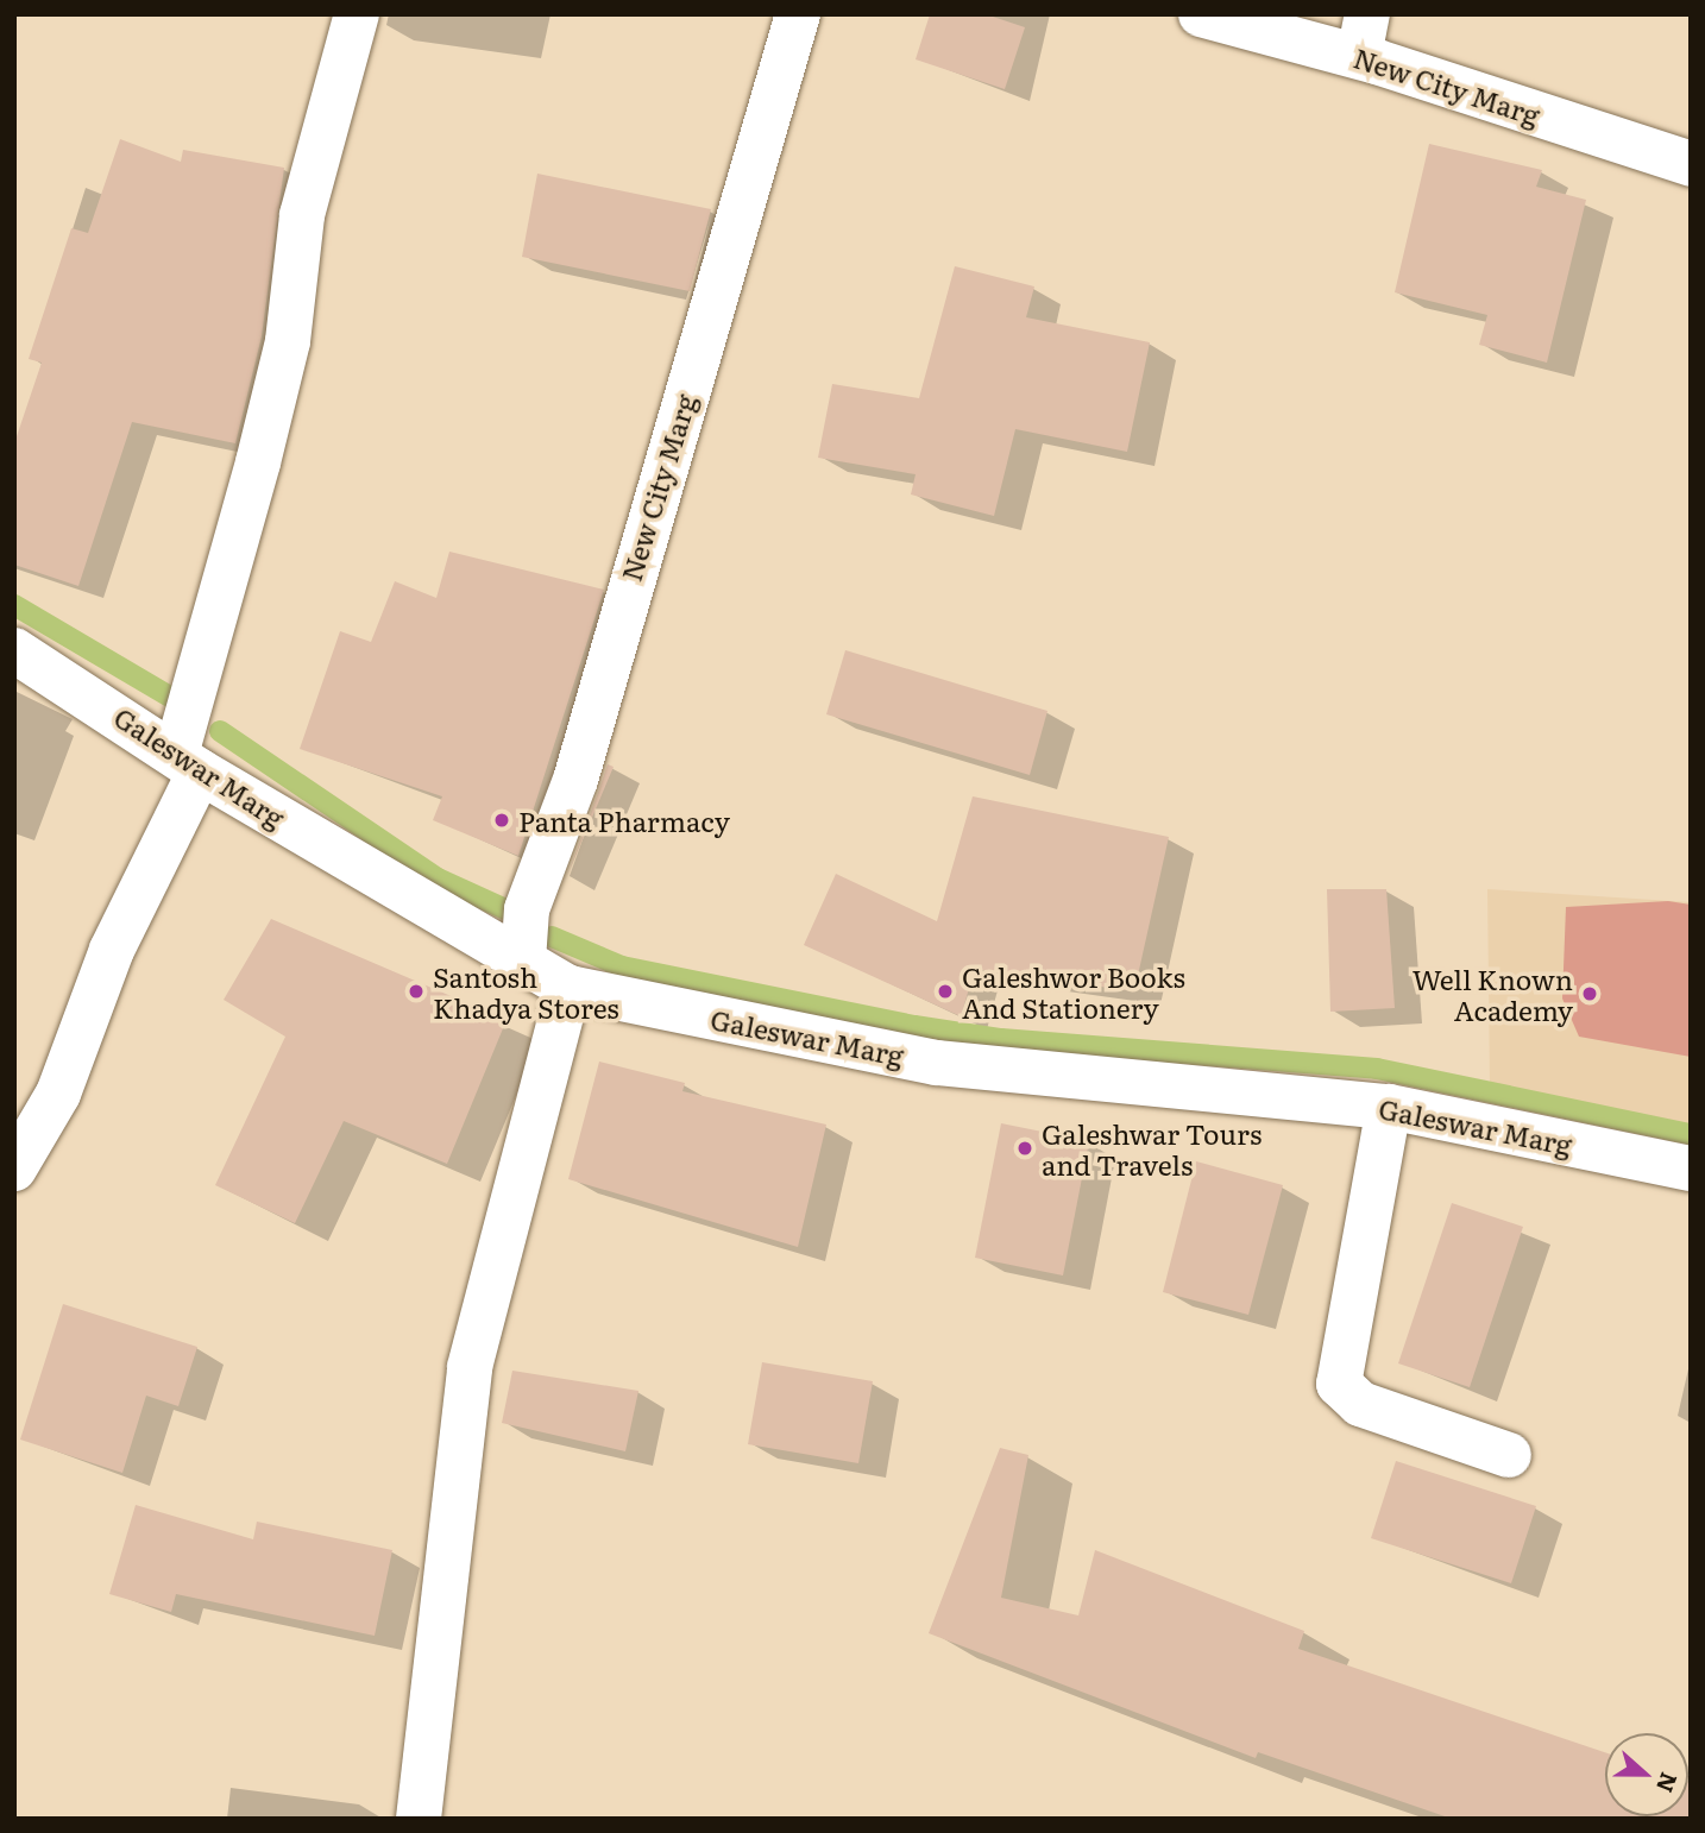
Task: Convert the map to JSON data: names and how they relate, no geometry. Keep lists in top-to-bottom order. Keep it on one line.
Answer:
{"streets":{"street":["New City Marg","Galeswar Marg"]},"crossings":[["New City Marg","Galeswar Marg"]],"places":["Panta Pharmacy","Santosh Khadya Stores","Galeshwor Books And Stationery","Well Known Academy","Galeshwar Tours and Travels"],"north":"right"}
